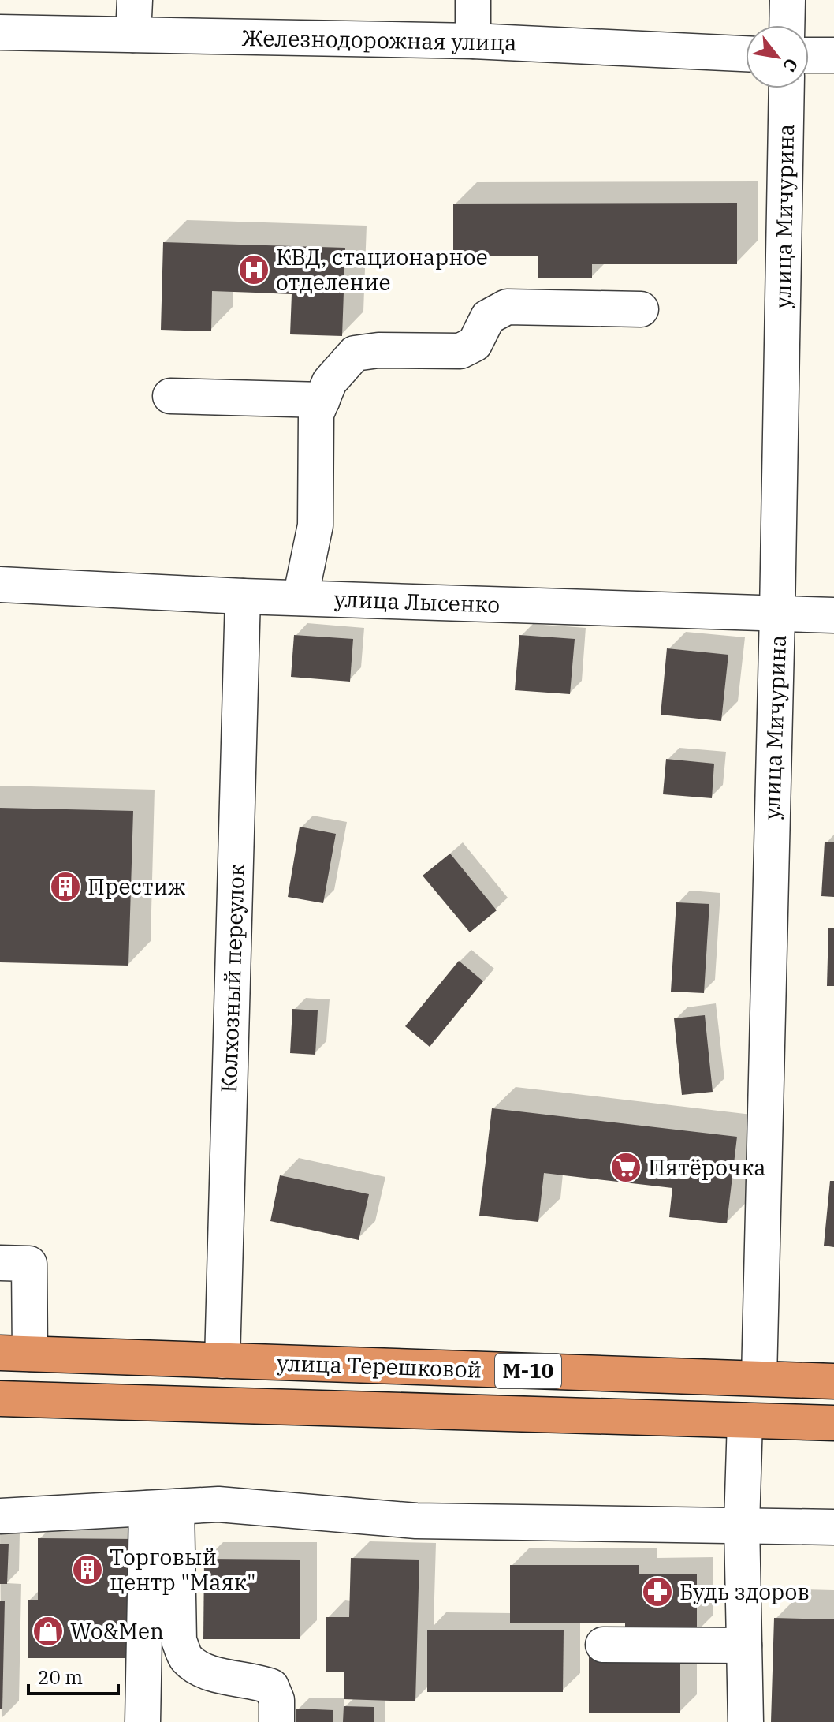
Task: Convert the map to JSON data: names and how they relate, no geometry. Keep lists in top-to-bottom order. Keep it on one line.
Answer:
{"streets":{"highway":["улица Терешковой","М-10"],"street":["Железнодорожная улица","улица Мичурина","улица Лысенко","Колхозный переулок"]},"crossings":[["улица Мичурина","улица Лысенко"],["улица Мичурина","улица Терешковой"],["улица Лысенко","Колхозный переулок"],["Колхозный переулок","улица Терешковой"]],"places":{"hospital":["КВД, стационарное отделение"],"building":["Престиж","Торговый центр \"Маяк\""],"supermarket":["Пятёрочка"],"pharmacy":["Будь здоров"],"shop":["Wo&Men"]},"scale_bar":"20 m","north":"bottom right"}
